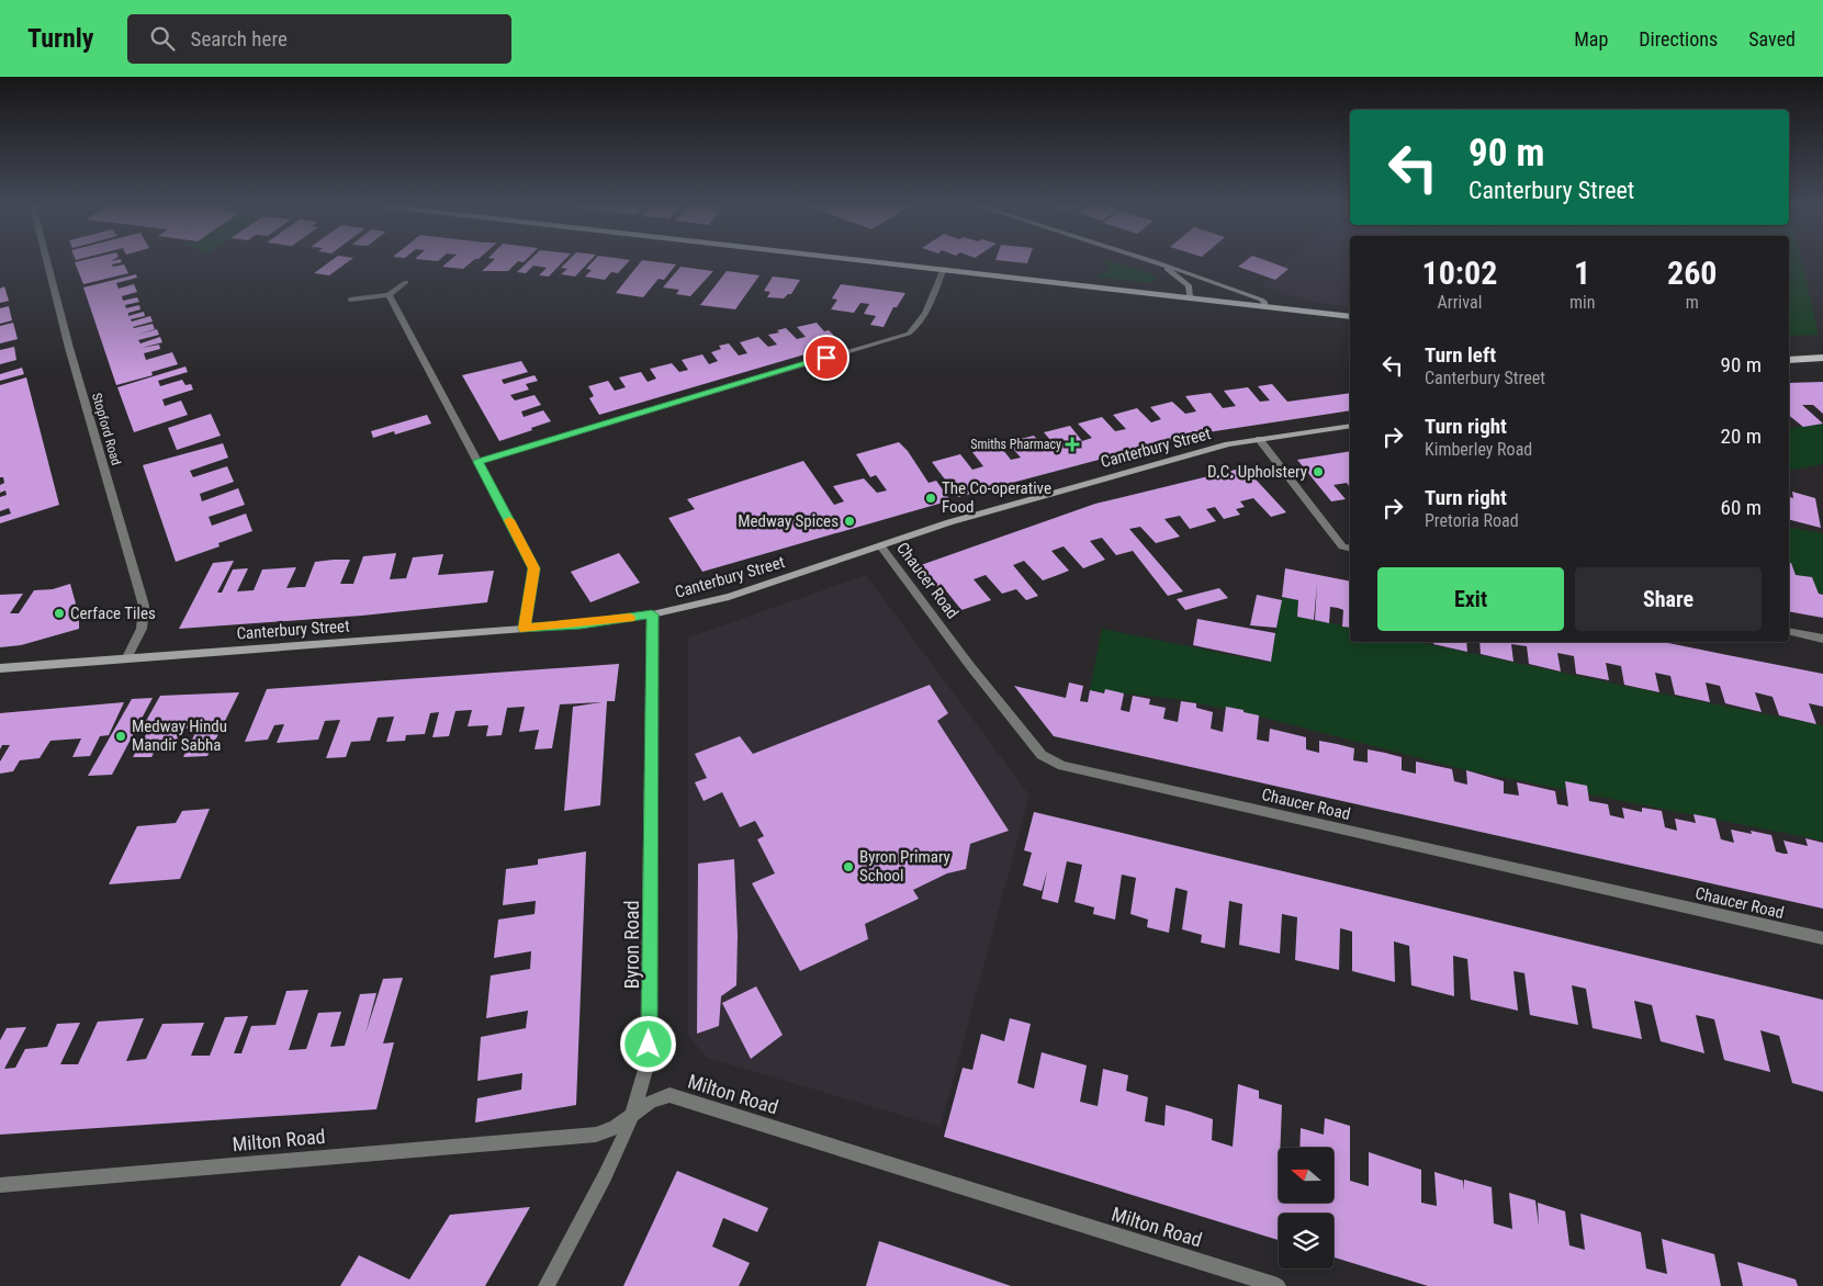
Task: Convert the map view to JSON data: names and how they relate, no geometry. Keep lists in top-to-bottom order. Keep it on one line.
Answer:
{"streets":{"street":["Stopford Road","Canterbury Street","Chaucer Road","Byron Road","Milton Road"]},"crossings":[["Stopford Road","Canterbury Street"],["Canterbury Street","Chaucer Road"],["Canterbury Street","Byron Road"],["Byron Road","Milton Road"]],"places":{"health":["Smiths Pharmacy"],"other":["D.C. Upholstery","The Co-operative Food","Medway Spices","Cerface Tiles","Medway Hindu Mandir Sabha","Byron Primary School"]},"north":"left","page":{"header":"Turnly","search":"Search here","nav":["Map","Directions","Saved"],"turn":["90 m","Canterbury Street"],"eta":["10:02","Arrival","1","min","260","m"],"list":[{"name":"Turn left","note":"Canterbury Street","value":"90 m"},{"name":"Turn right","note":"Kimberley Road","value":"20 m"},{"name":"Turn right","note":"Pretoria Road","value":"60 m"}],"buttons":["Exit","Share"]}}
